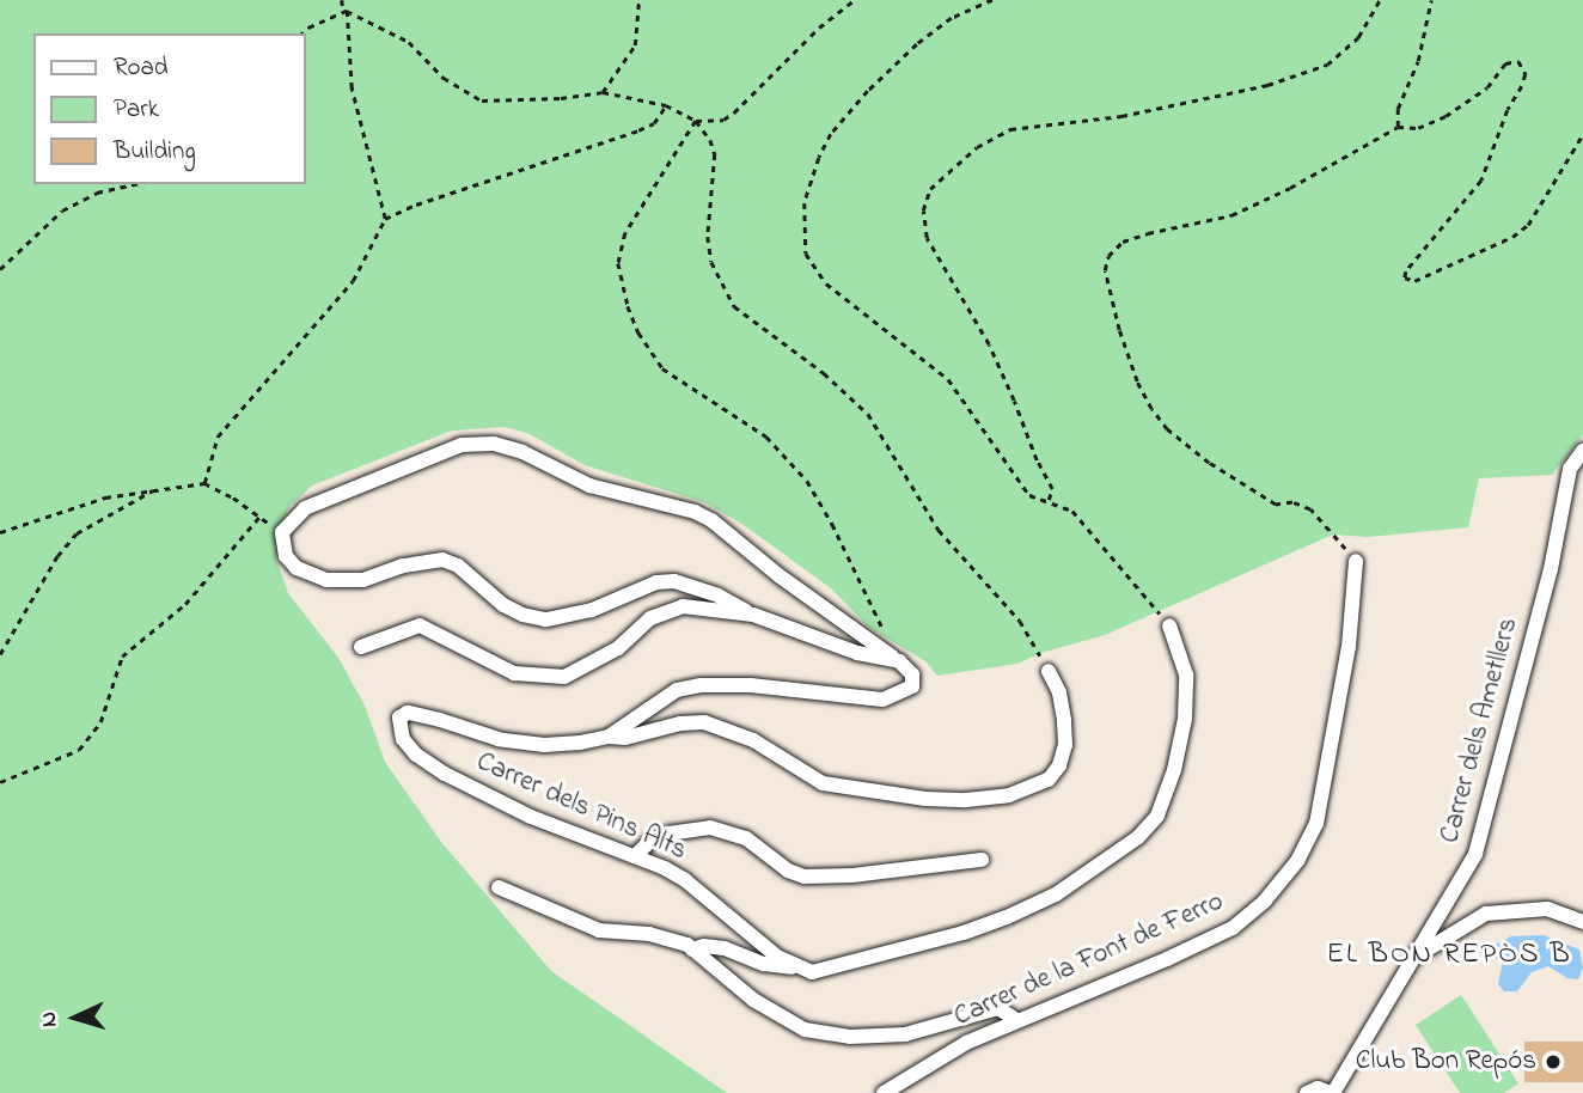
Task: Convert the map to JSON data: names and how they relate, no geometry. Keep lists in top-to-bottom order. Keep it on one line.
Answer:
{"streets":{"street":["Carrer dels Ametllers","Carrer dels Pins Alts","Carrer de la Font de Ferro"]},"districts":["EL BON REPÒS B"],"places":["Club Bon Repós"],"legend":["Road","Park","Building"],"north":"left"}
